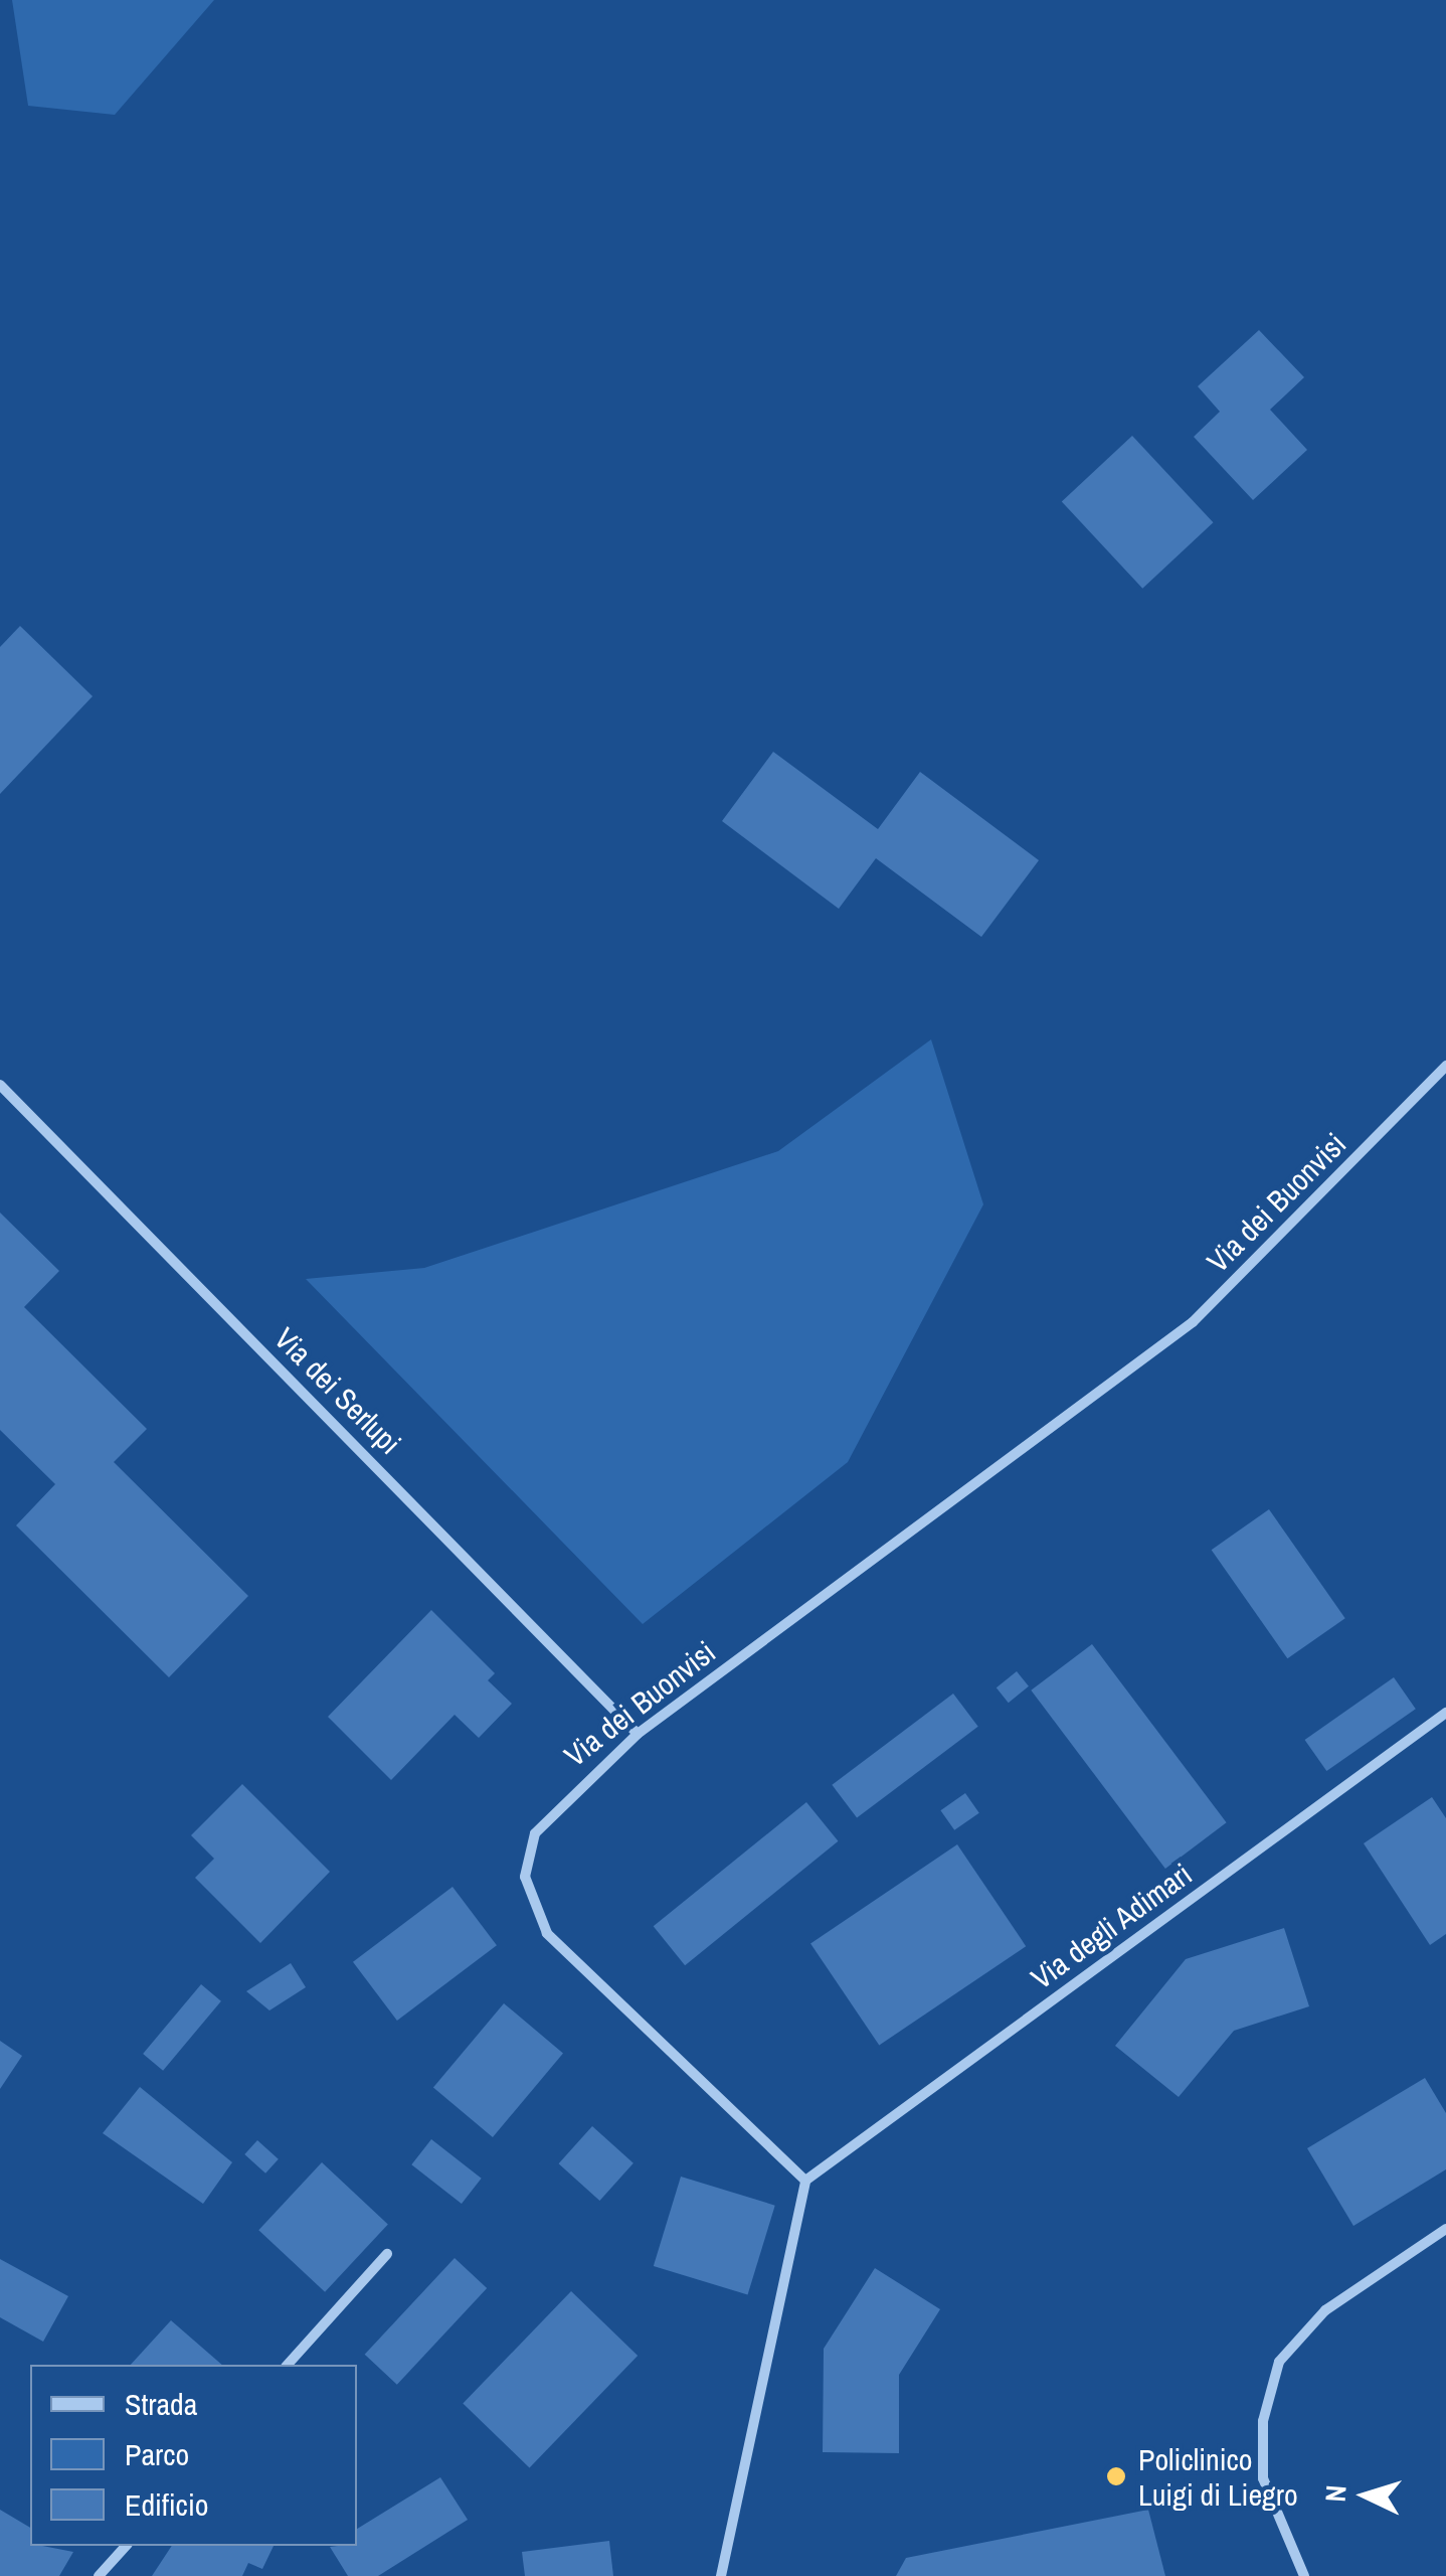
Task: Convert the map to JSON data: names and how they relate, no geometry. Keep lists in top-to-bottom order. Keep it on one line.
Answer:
{"streets":{"street":["Via dei Buonvisi","Via dei Serlupi","Via degli Adimari"]},"crossings":[["Via dei Buonvisi","Via dei Serlupi"],["Via dei Buonvisi","Via degli Adimari"]],"places":["Policlinico Luigi di Liegro"],"legend":["Strada","Parco","Edificio"],"north":"left"}
